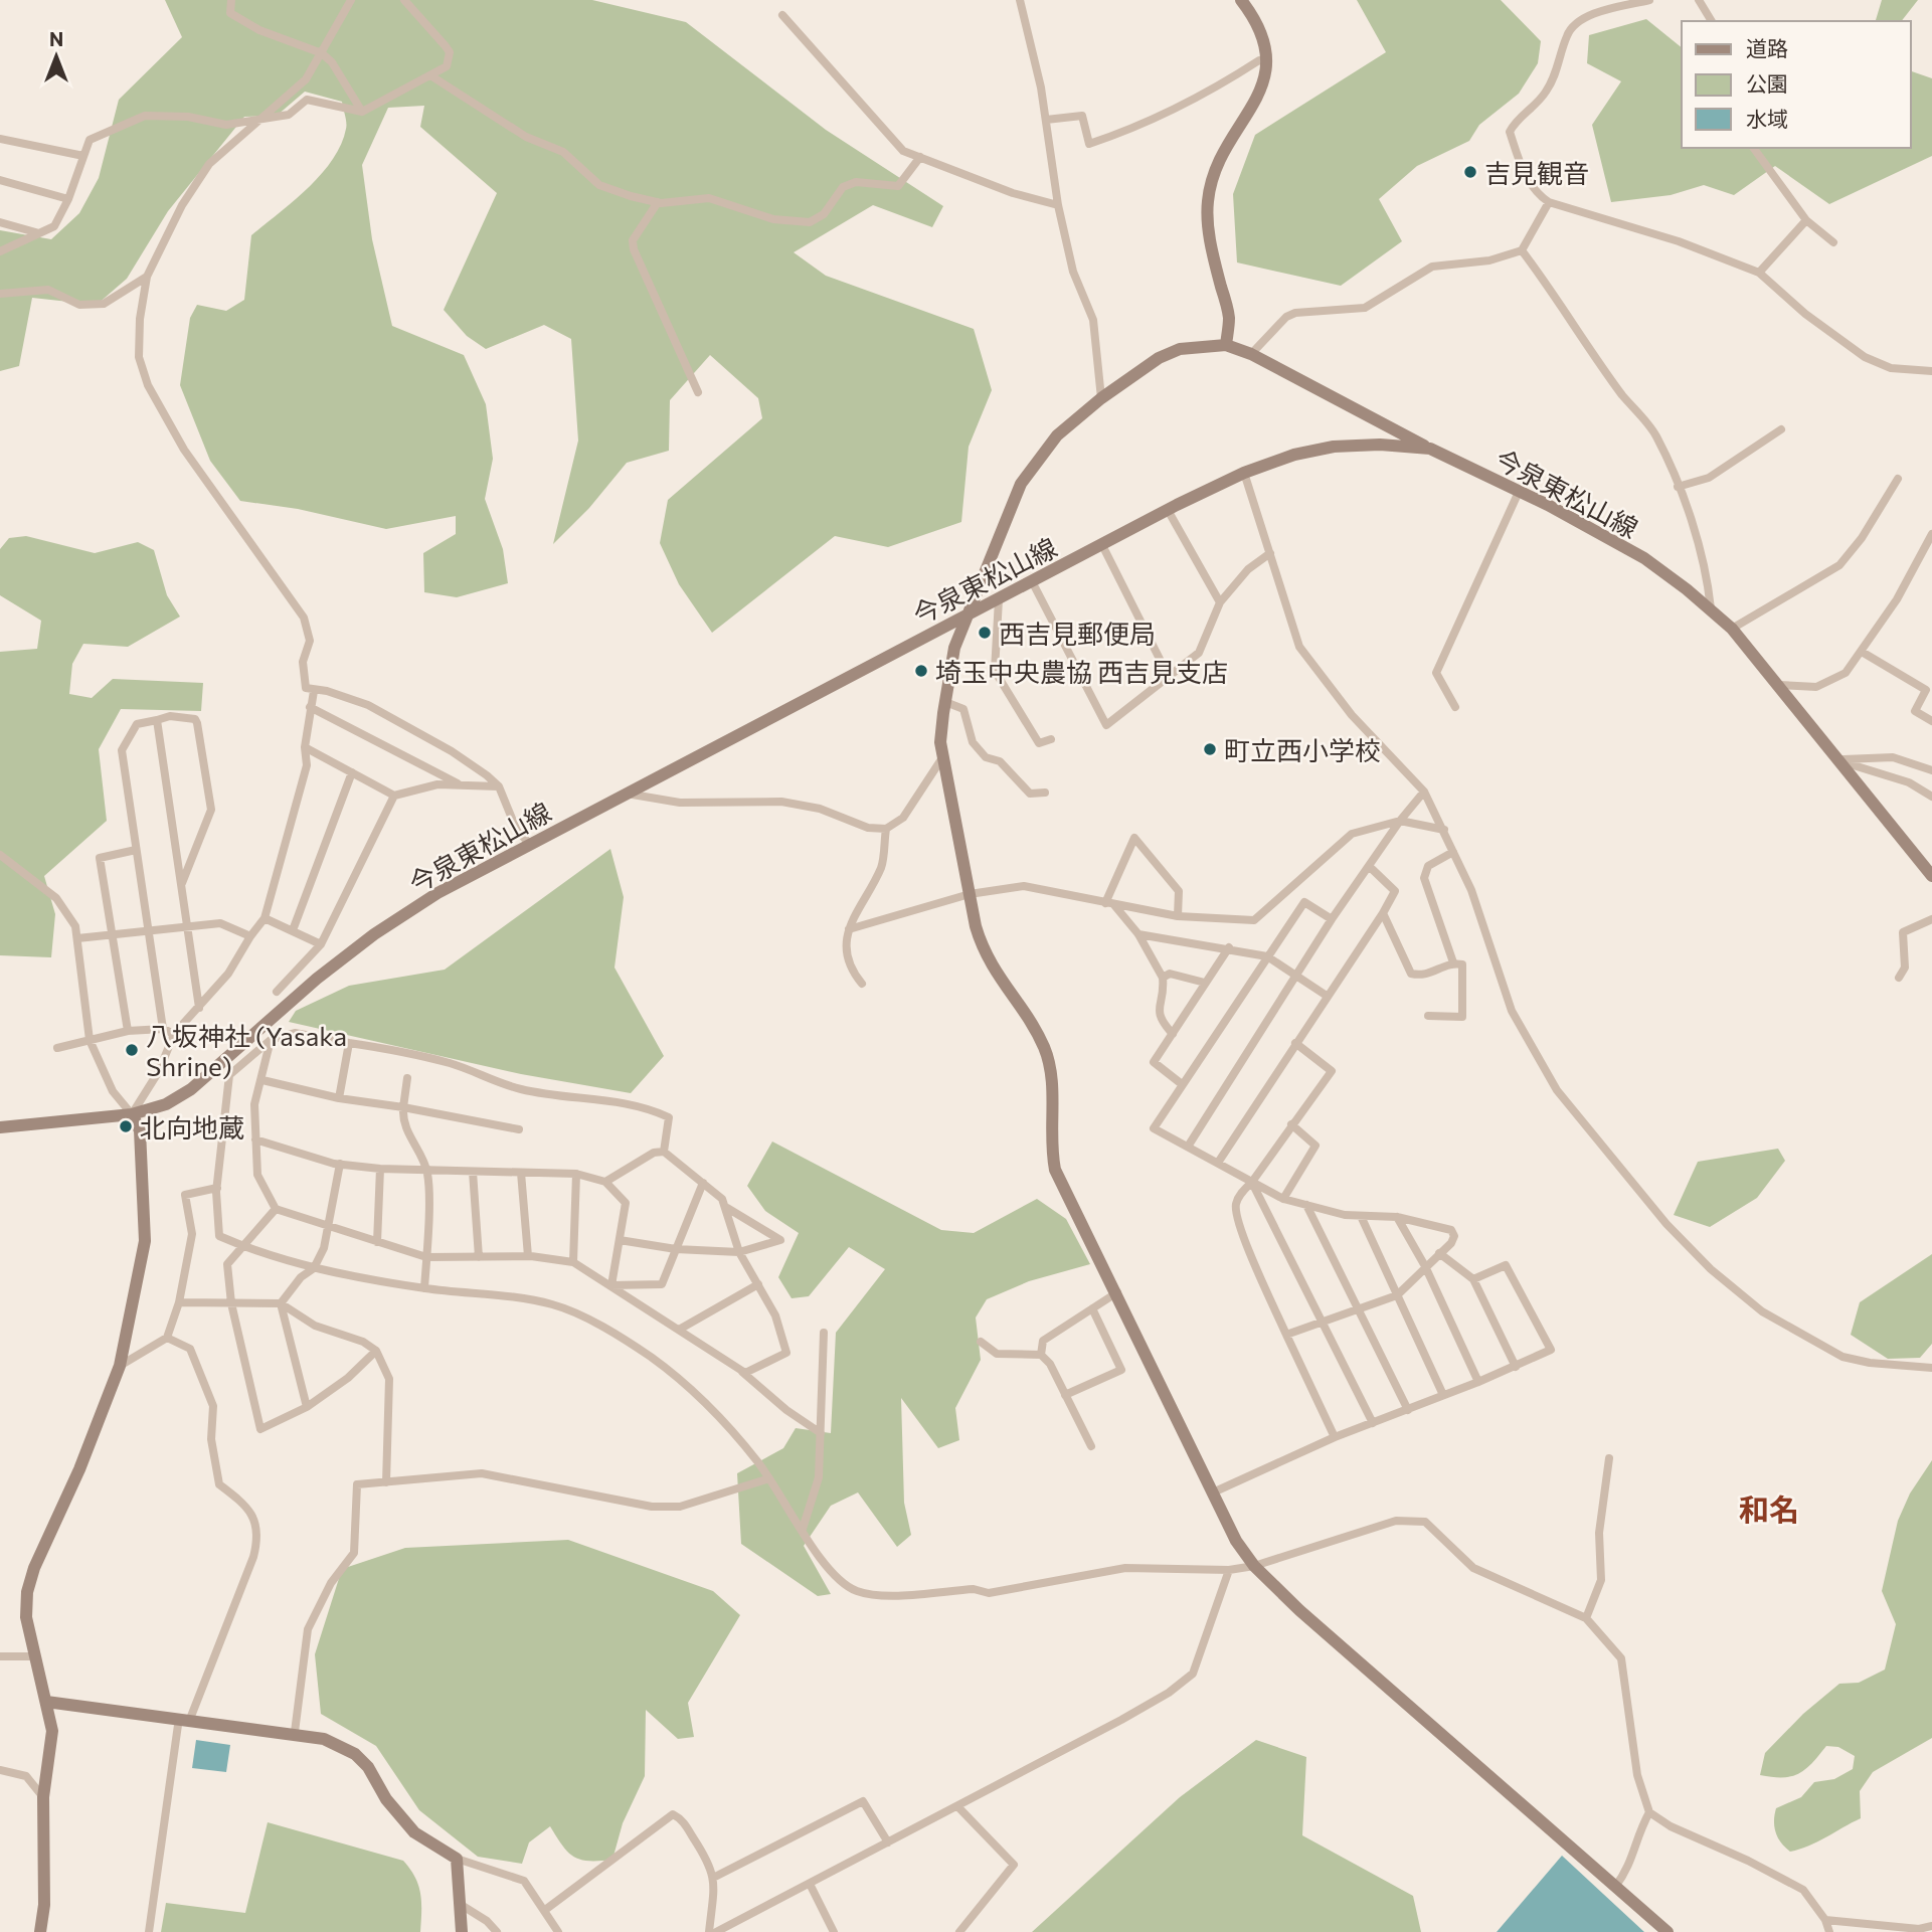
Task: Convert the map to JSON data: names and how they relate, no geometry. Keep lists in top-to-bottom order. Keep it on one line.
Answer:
{"streets":{"street":["今泉東松山線"]},"districts":["和名"],"places":["吉見観音","西吉見郵便局","埼玉中央農協 西吉見支店","町立西小学校","八坂神社 (Yasaka Shrine)","北向地蔵"],"legend":["道路","公園","水域"],"north":"top"}
